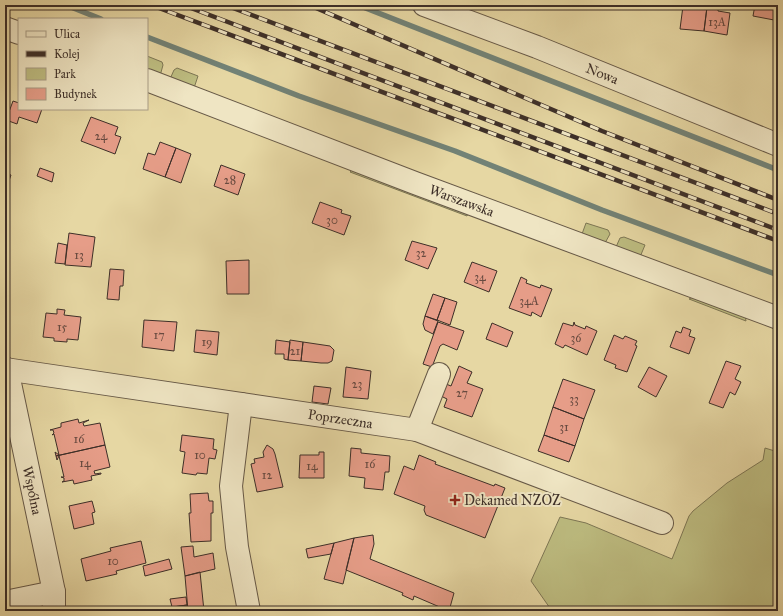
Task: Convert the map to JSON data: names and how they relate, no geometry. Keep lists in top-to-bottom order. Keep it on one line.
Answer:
{"streets":{"street":["Nowa","Warszawska","Poprzeczna","Wspólna"]},"crossings":[["Poprzeczna","Wspólna"]],"places":{"health":["Dekamed NZOZ"]},"house_numbers":["13A","24","28","30","32","13","34","34A","15","17","36","19","21","23","27","33","31","16","10","14","16","14","12","10"],"legend":["Ulica","Kolej","Park","Budynek"]}
